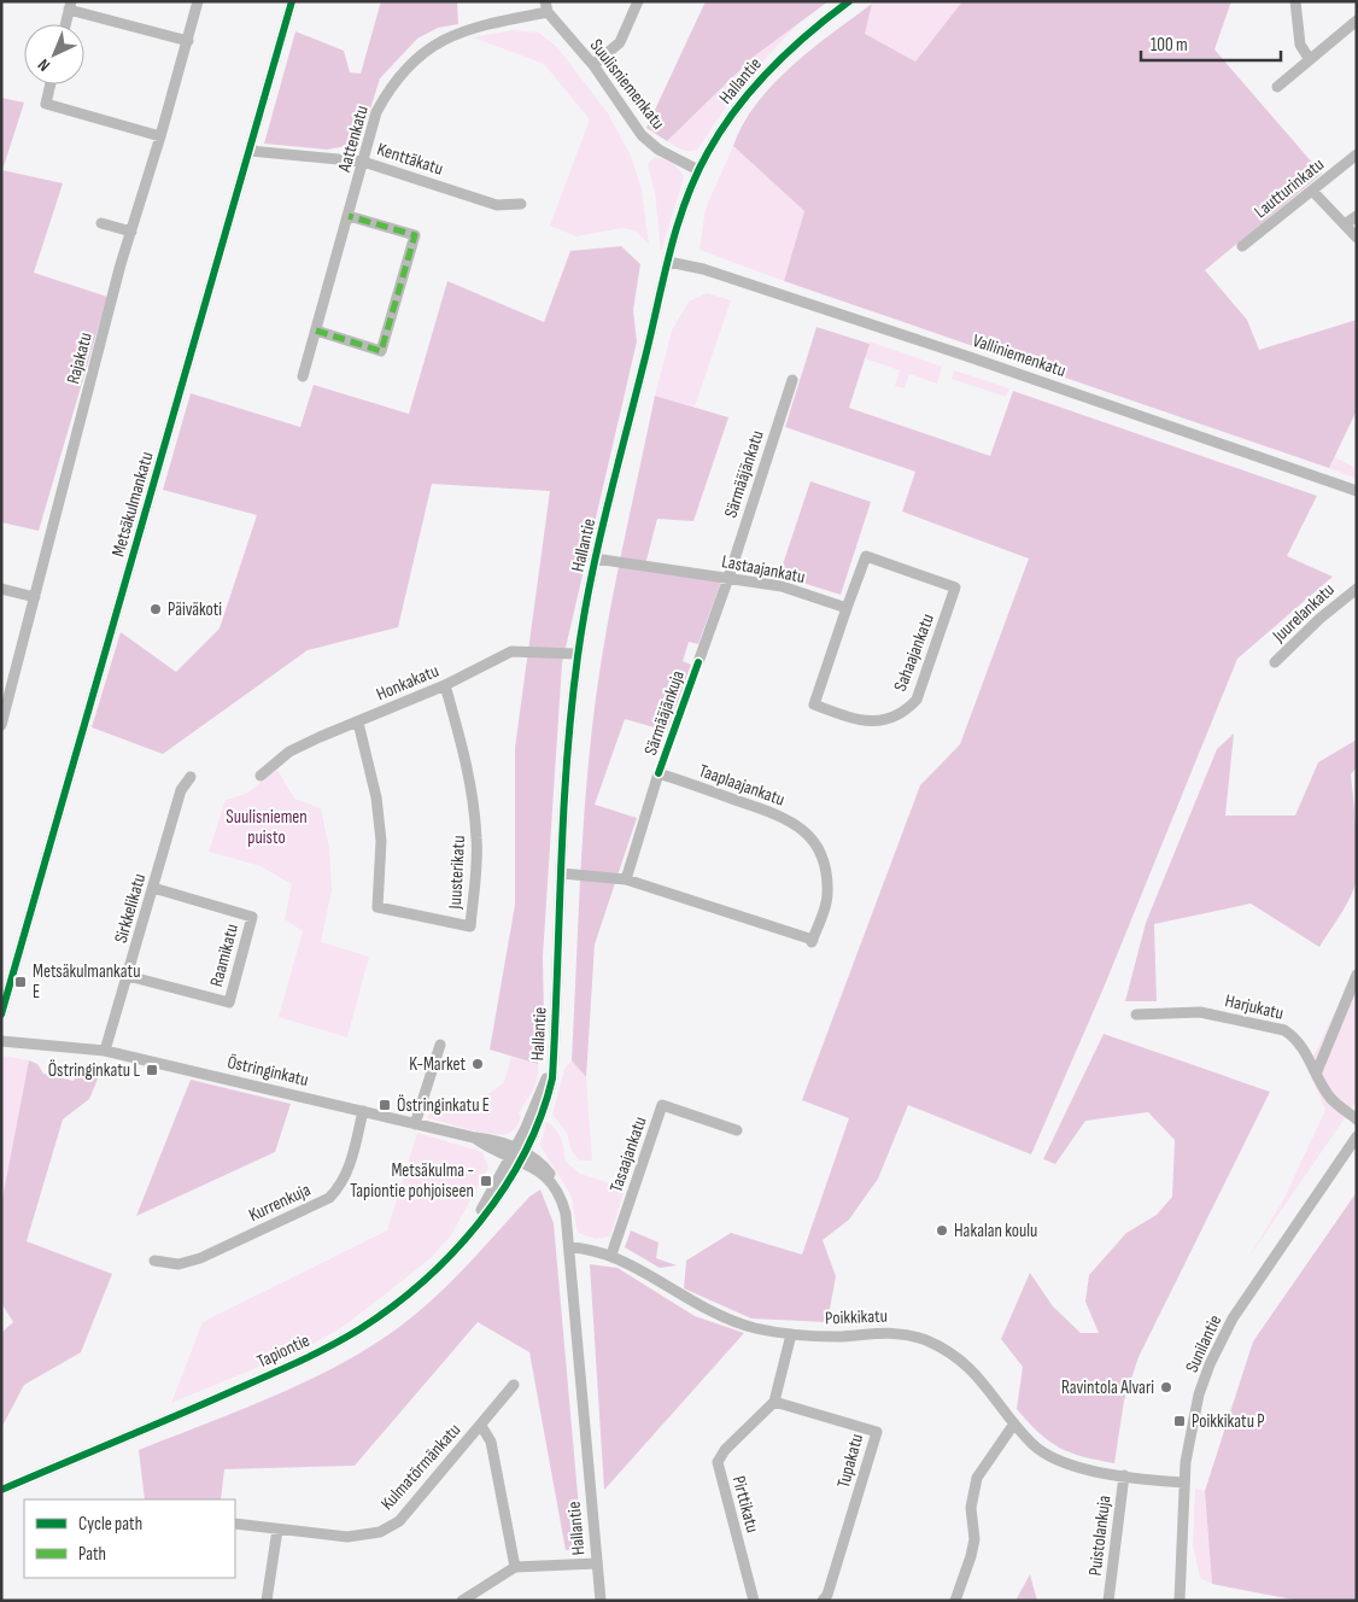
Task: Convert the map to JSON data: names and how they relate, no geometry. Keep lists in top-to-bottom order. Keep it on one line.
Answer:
{"streets":{"street":["Hallantie","Suulisniemenkatu","Aattenkatu","Kenttäkatu","Lautturinkatu","Valliniemenkatu","Rajakatu","Särmääjänkatu","Metsäkulmankatu","Lastaajankatu","Juurelankatu","Sahaajankatu","Honkakatu","Särmääjänkuja","Taaplaajankatu","Juusterikatu","Sirkkelikatu","Raamikatu","Harjukatu","Östringinkatu","Tasaajankatu","Kurrenkuja","Poikkikatu","Sunilantie","Tapiontie","Tupakatu","Kulmatörmänkatu","Pirttikatu","Puistolankuja"]},"crossings":[["Hallantie","Suulisniemenkatu"],["Hallantie","Valliniemenkatu"],["Hallantie","Lastaajankatu"],["Hallantie","Honkakatu"],["Hallantie","Taaplaajankatu"],["Hallantie","Östringinkatu"],["Hallantie","Poikkikatu"],["Hallantie","Tapiontie"],["Suulisniemenkatu","Aattenkatu"],["Aattenkatu","Kenttäkatu"],["Kenttäkatu","Metsäkulmankatu"],["Särmääjänkatu","Lastaajankatu"],["Särmääjänkatu","Särmääjänkuja"],["Lastaajankatu","Sahaajankatu"],["Lastaajankatu","Särmääjänkuja"],["Honkakatu","Juusterikatu"],["Sirkkelikatu","Raamikatu"],["Sirkkelikatu","Östringinkatu"],["Östringinkatu","Kurrenkuja"],["Östringinkatu","Tapiontie"],["Tasaajankatu","Poikkikatu"],["Poikkikatu","Sunilantie"],["Poikkikatu","Puistolankuja"],["Tupakatu","Pirttikatu"]],"parks":["Suulisniemen puisto"],"places":{"other":["Päiväkoti","K-Market","Hakalan koulu","Ravintola Alvari"],"transit":["Metsäkulmankatu E","Östringinkatu L","Östringinkatu E","Metsäkulma - Tapiontie pohjoiseen","Poikkikatu P"]},"legend":["Cycle path","Path"],"scale_bar":"100 m","north":"bottom left"}
